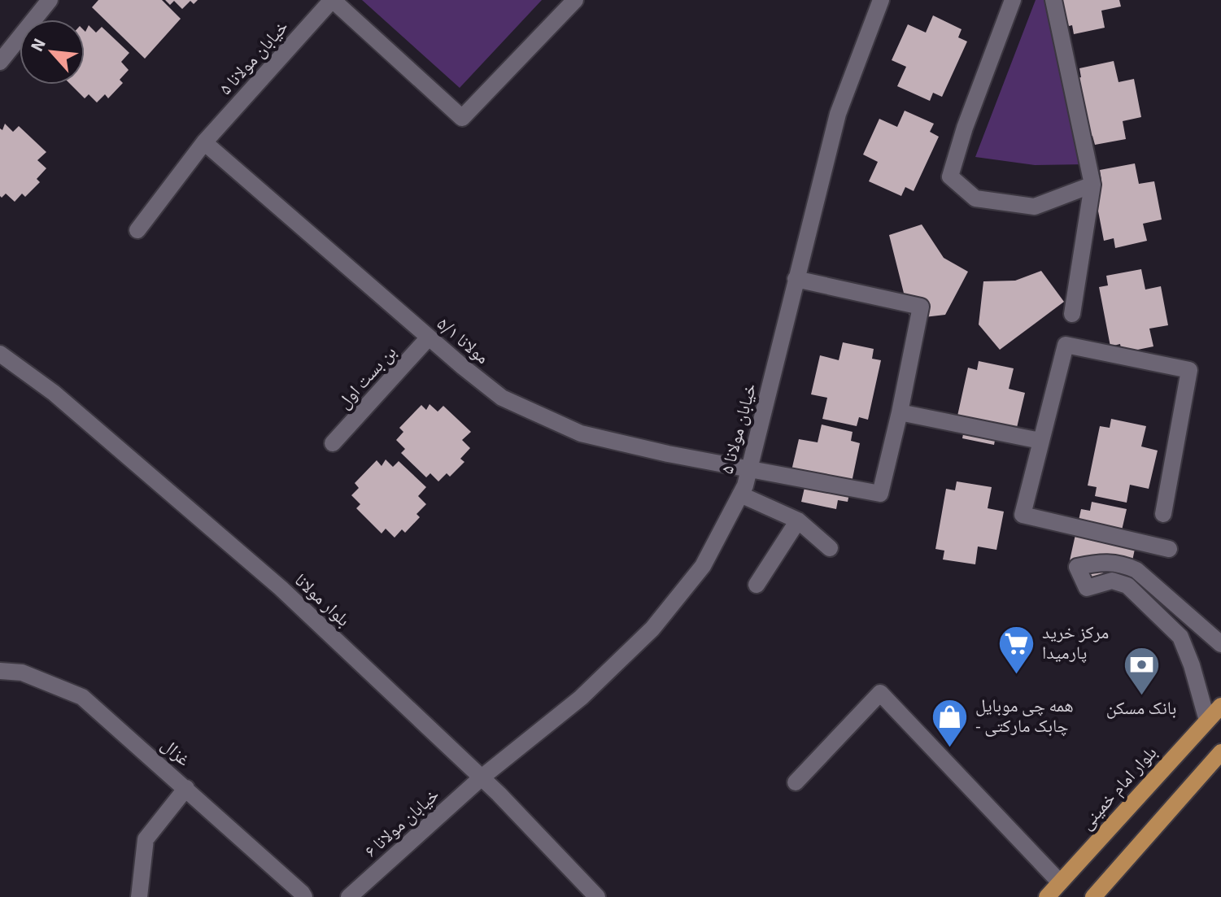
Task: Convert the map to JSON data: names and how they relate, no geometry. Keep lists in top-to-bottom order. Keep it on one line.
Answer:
{"streets":{"main road":["بلوار امام خمینی"],"street":["خیابان مولانا ۵","مولانا ۵/۱","بن بست اول","بلوار مولانا","غزال","خیابان مولانا ۶"]},"crossings":[["خیابان مولانا ۵","مولانا ۵/۱"],["خیابان مولانا ۵","بلوار مولانا"],["خیابان مولانا ۵","خیابان مولانا ۶"],["مولانا ۵/۱","بن بست اول"],["بلوار مولانا","خیابان مولانا ۶"]],"places":{"supermarket":["مرکز خرید پارمیدا"],"bank":["بانک مسکن"],"shop":["همه چی موبایل - چابک مارکتی"]},"north":"top left"}
